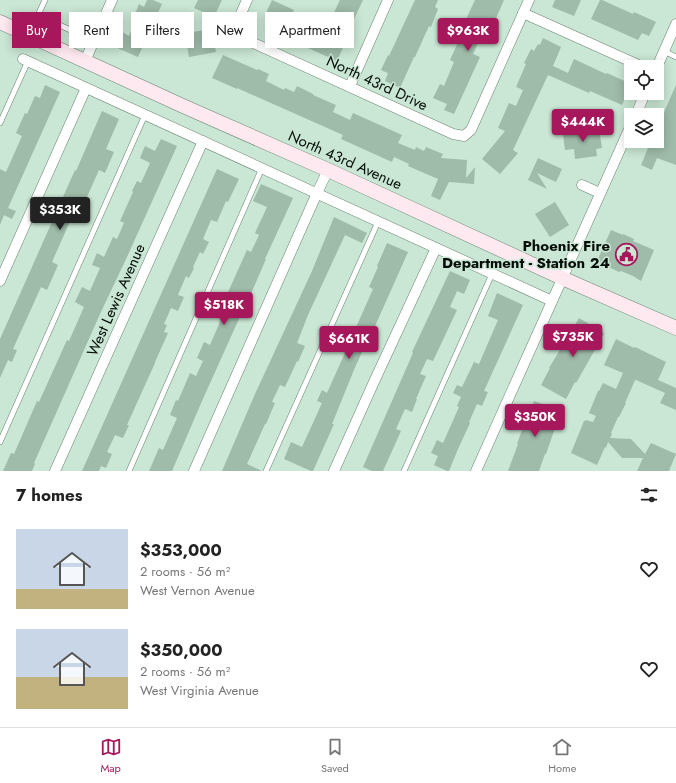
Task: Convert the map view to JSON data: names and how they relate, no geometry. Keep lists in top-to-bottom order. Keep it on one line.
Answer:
{"streets":{"main road":["North 43rd Avenue"],"street":["North 43rd Drive","West Lewis Avenue"]},"places":{"public building":["Phoenix Fire Department - Station 24"]},"page":{"chip":["Buy","Rent","Filters","New","Apartment"],"price":["$963K","$444K","$353K","$518K","$735K","$661K","$350K"],"heading":"7 homes","list":[{"name":"$353,000","note":"2 rooms · 56 m² · West Vernon Avenue"},{"name":"$350,000","note":"2 rooms · 56 m² · West Virginia Avenue"}],"tabs":["Map","Saved","Home"]}}
